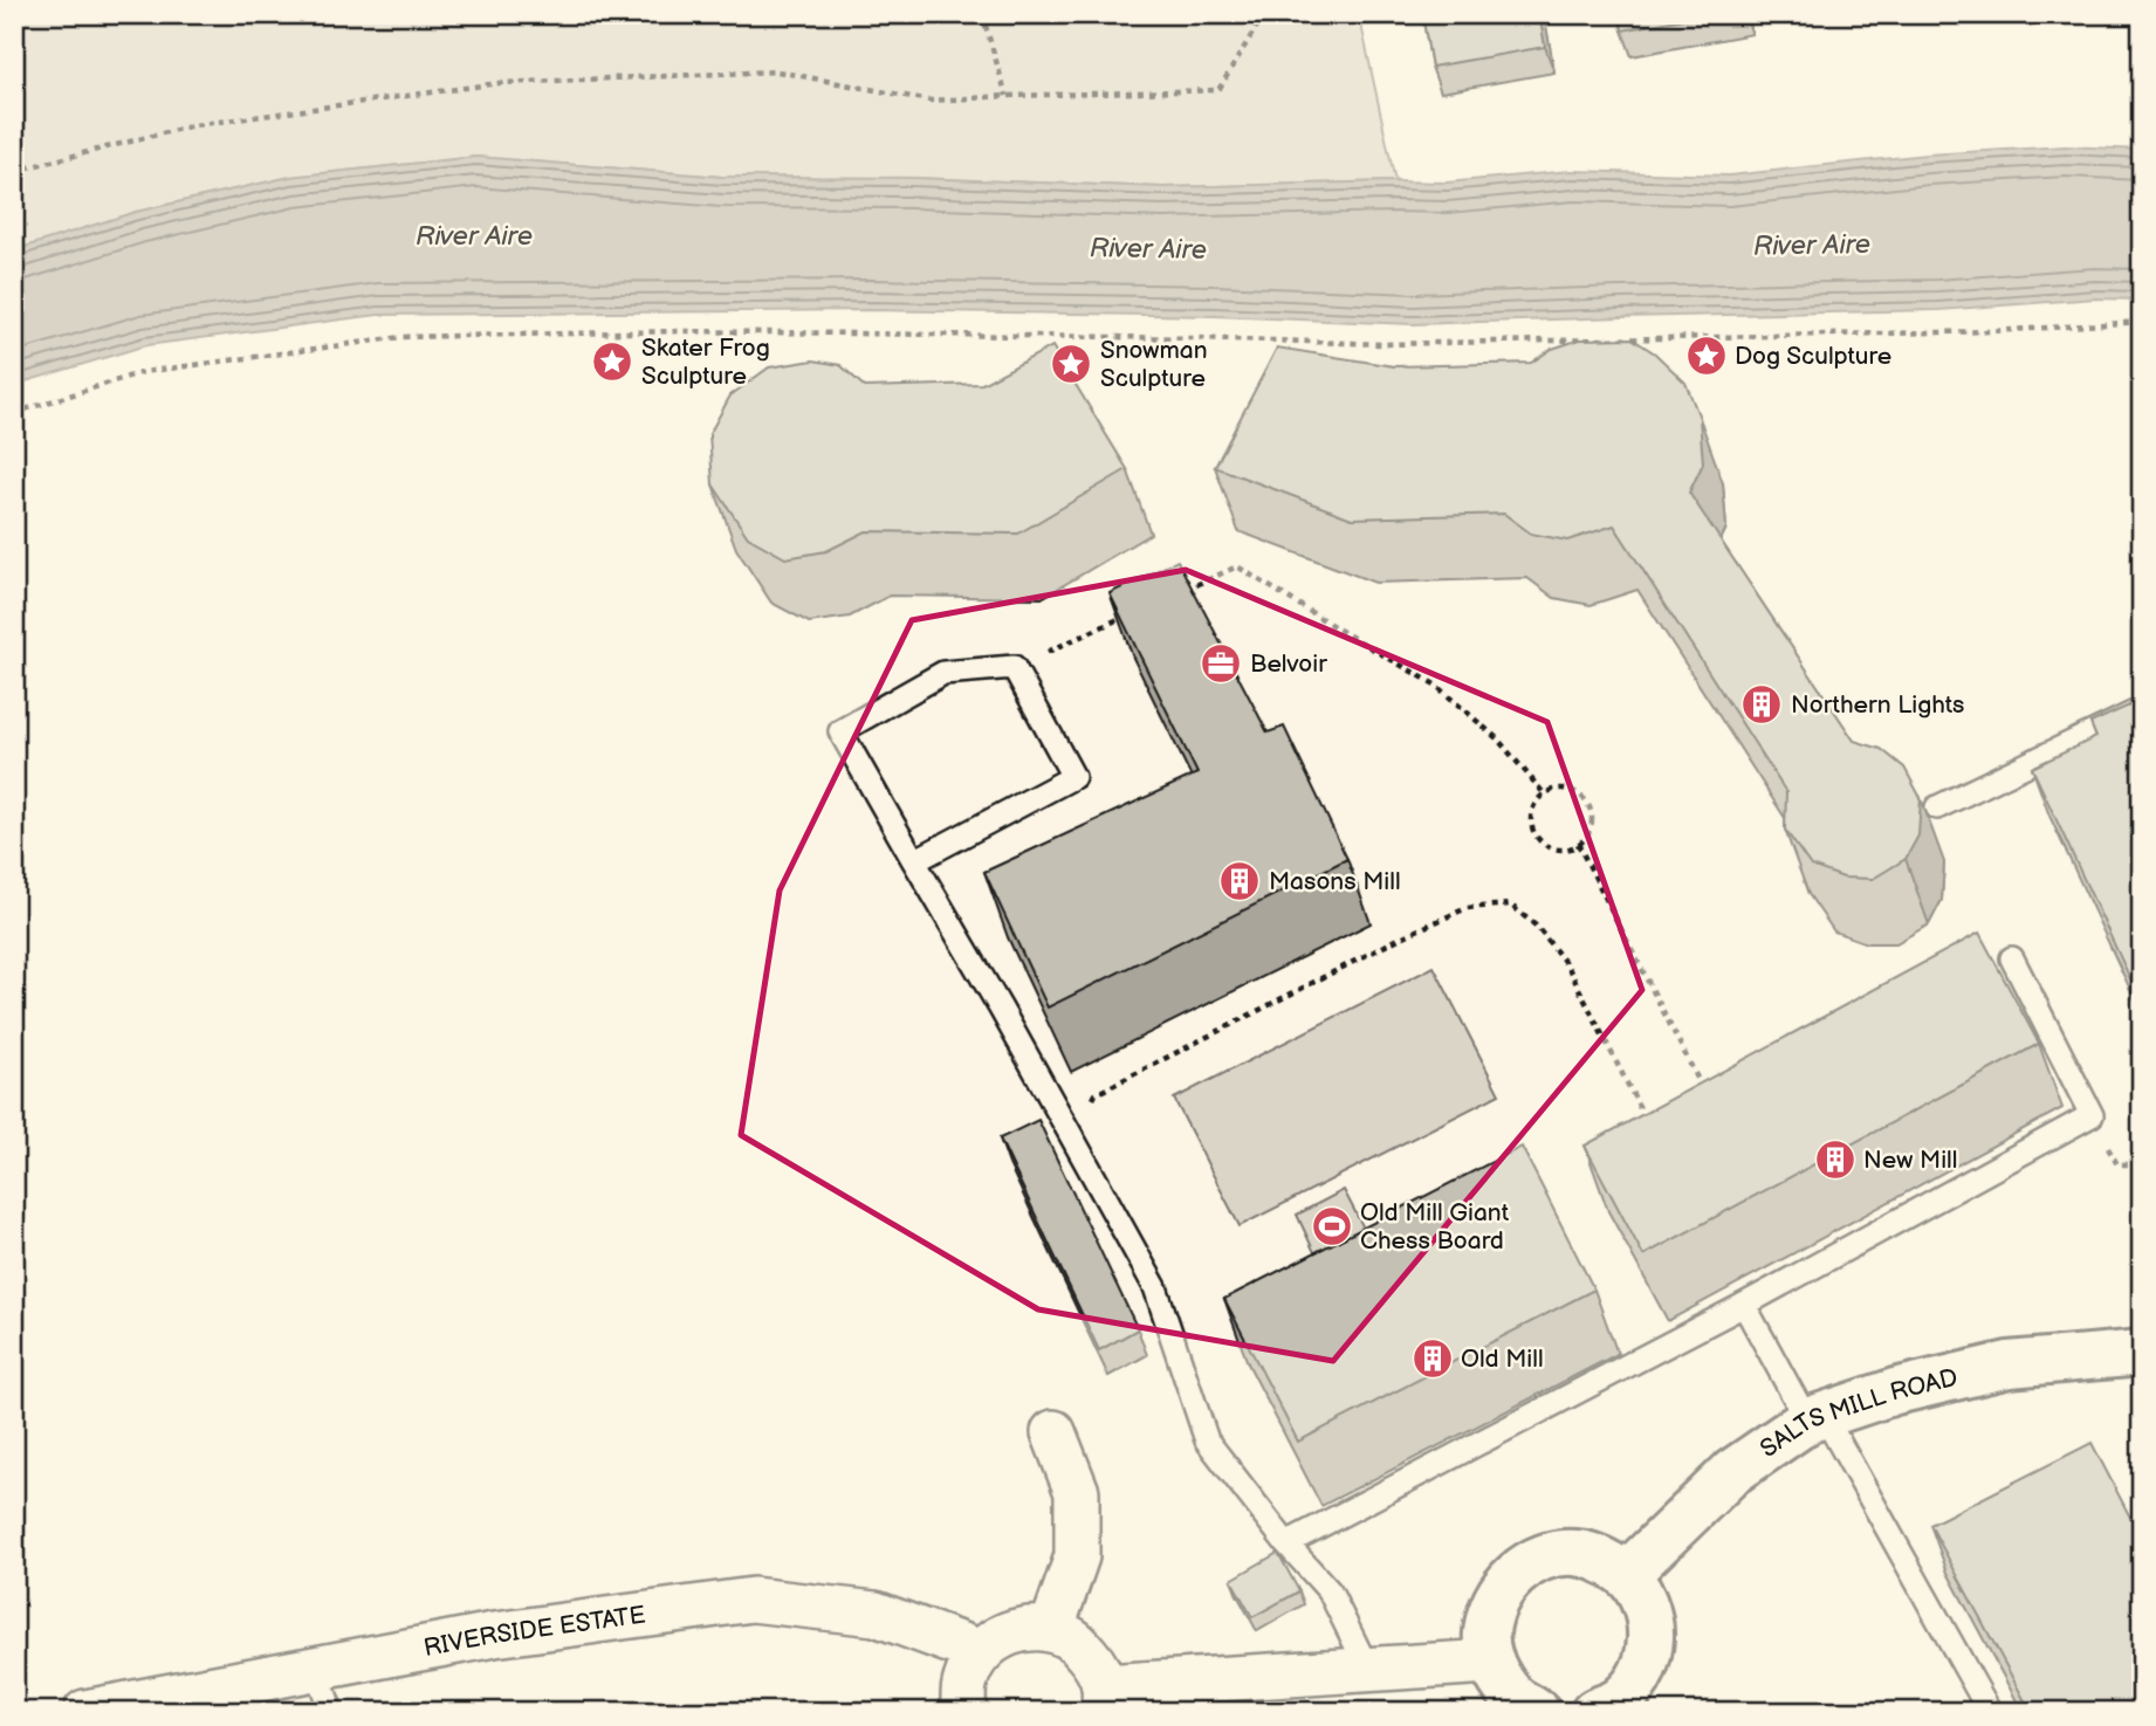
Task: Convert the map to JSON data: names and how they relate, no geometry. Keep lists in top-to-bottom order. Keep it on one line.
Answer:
{"streets":{"street":["SALTS MILL ROAD","RIVERSIDE ESTATE"]},"water":["River Aire"],"places":{"place":["Dog Sculpture","Skater Frog Sculpture","Snowman Sculpture"],"office":["Belvoir"],"building":["Northern Lights","Masons Mill","New Mill","Old Mill"],"sports":["Old Mill Giant Chess Board"]}}
